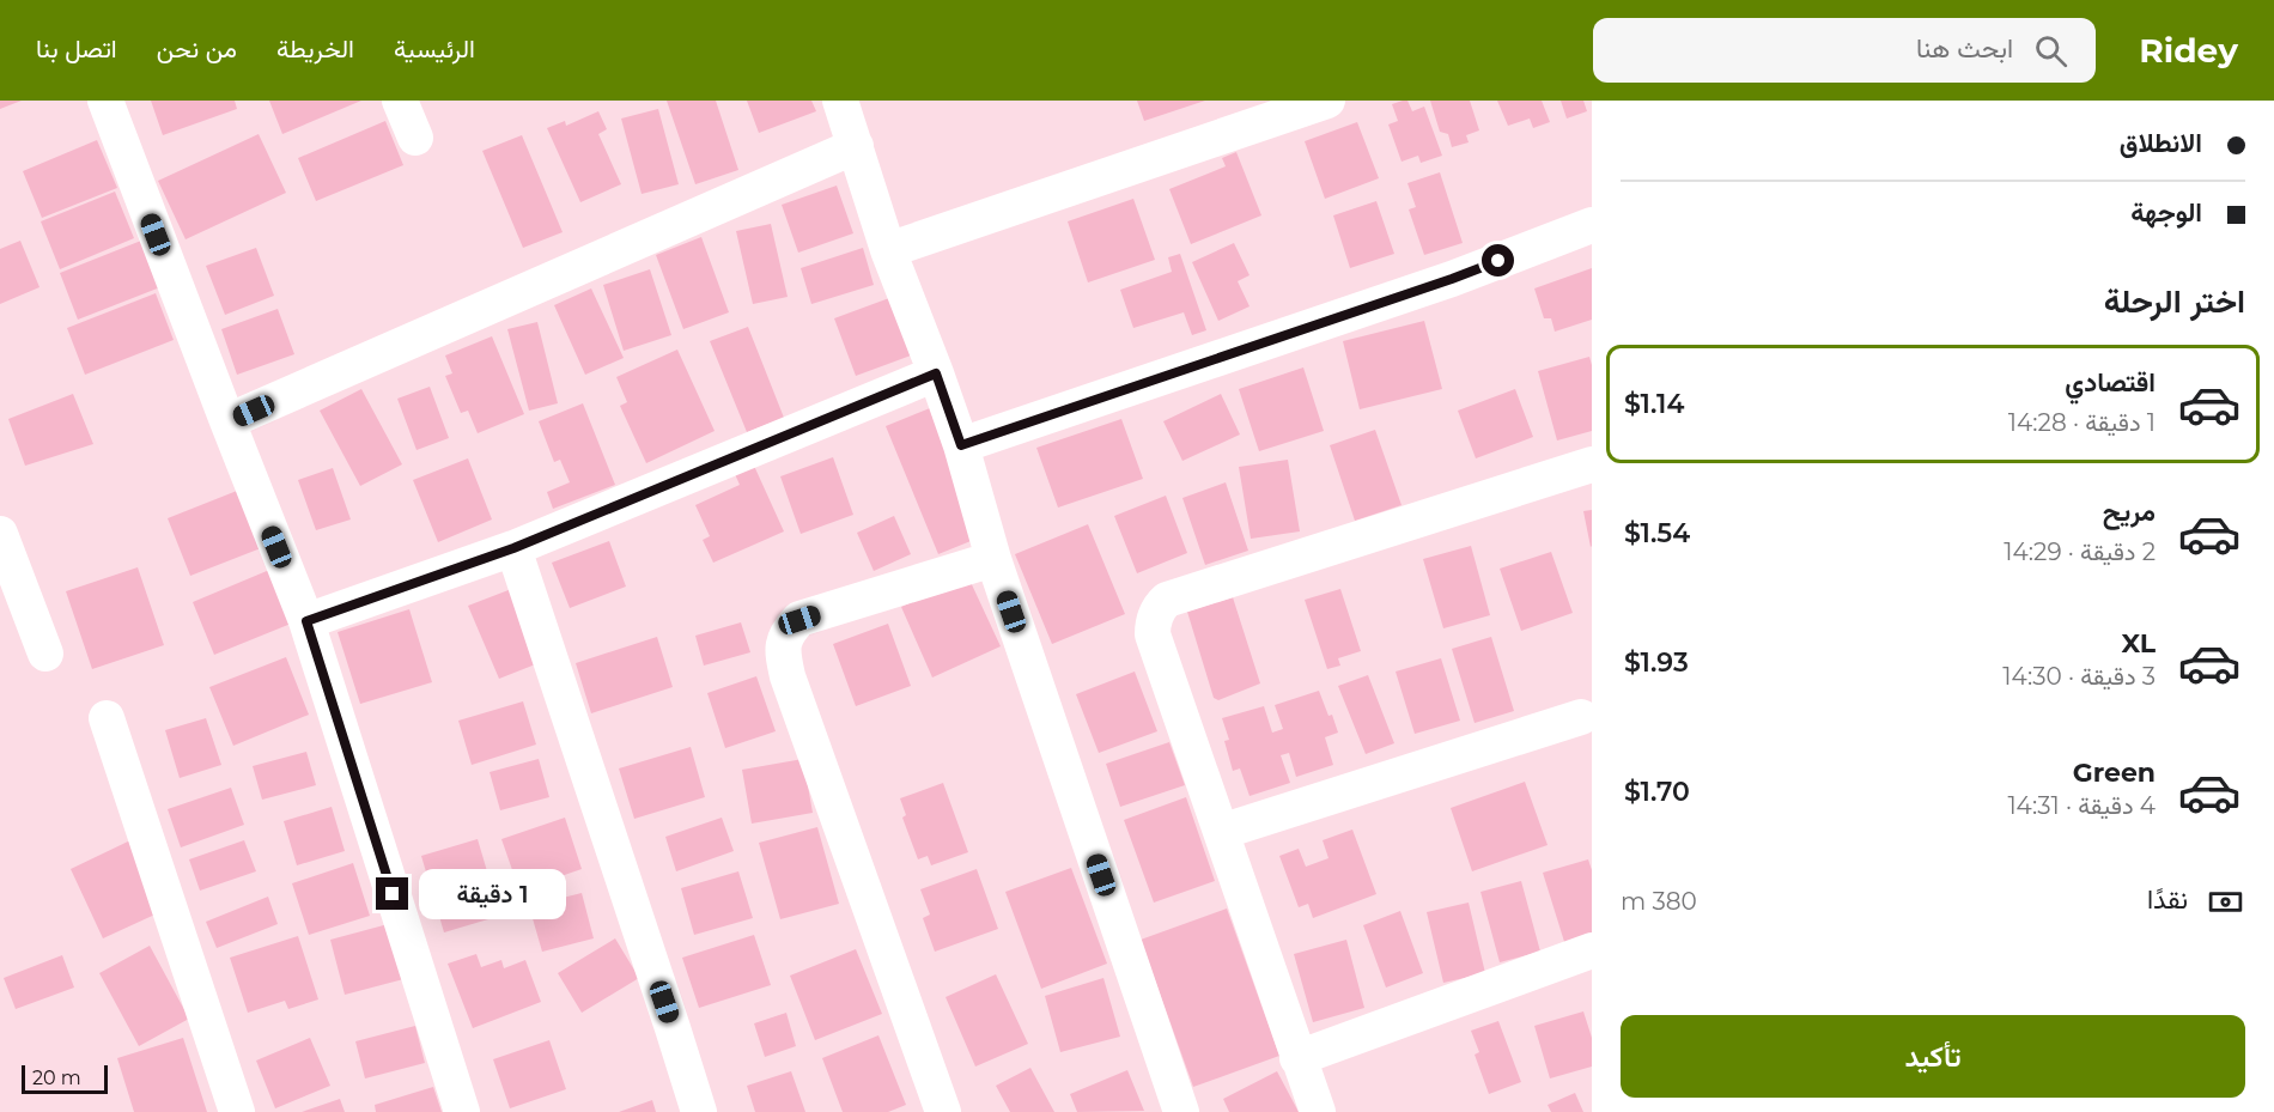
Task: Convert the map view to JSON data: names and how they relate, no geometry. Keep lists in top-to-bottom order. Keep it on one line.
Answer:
{"scale_bar":"20 m","page":{"header":"Ridey","search":"ابحث هنا","nav":["الرئيسية","الخريطة","من نحن","اتصل بنا"],"banner":["الانطلاق","الوجهة"],"heading":"اختر الرحلة","list":[{"name":"اقتصادي","note":"1 دقيقة · 14:28","value":"$1.14"},{"name":"مريح","note":"2 دقيقة · 14:29","value":"$1.54"},{"name":"XL","note":"3 دقيقة · 14:30","value":"$1.93"},{"name":"Green","note":"4 دقيقة · 14:31","value":"$1.70"}],"pay":["نقدًا","380 m"],"bubble":"1 دقيقة","buttons":"تأكيد","scale":"20 m"}}
